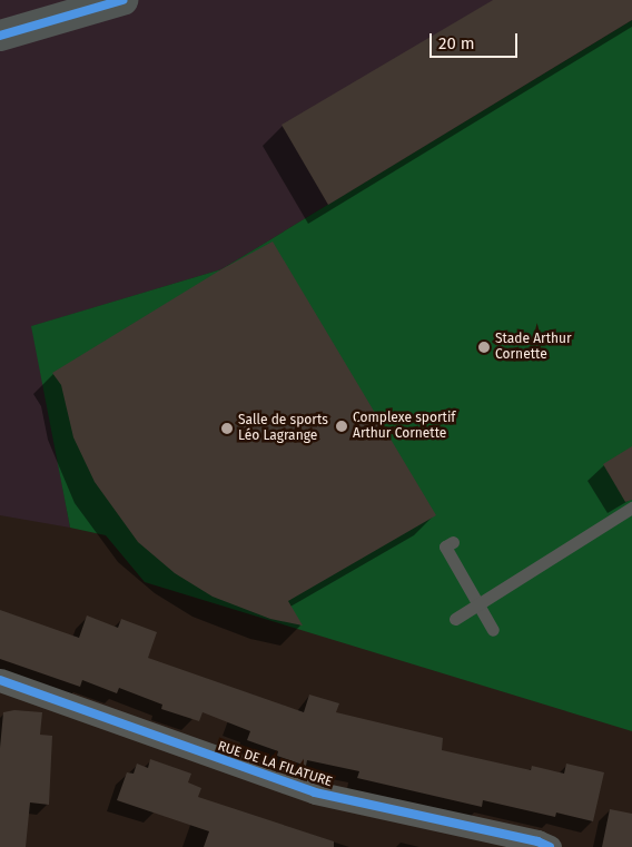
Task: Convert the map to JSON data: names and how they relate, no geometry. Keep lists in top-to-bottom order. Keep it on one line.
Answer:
{"streets":{"street":["RUE DE LA FILATURE"]},"places":["Stade Arthur Cornette","Complexe sportif Arthur Cornette","Salle de sports Léo Lagrange"],"scale_bar":"20 m"}
